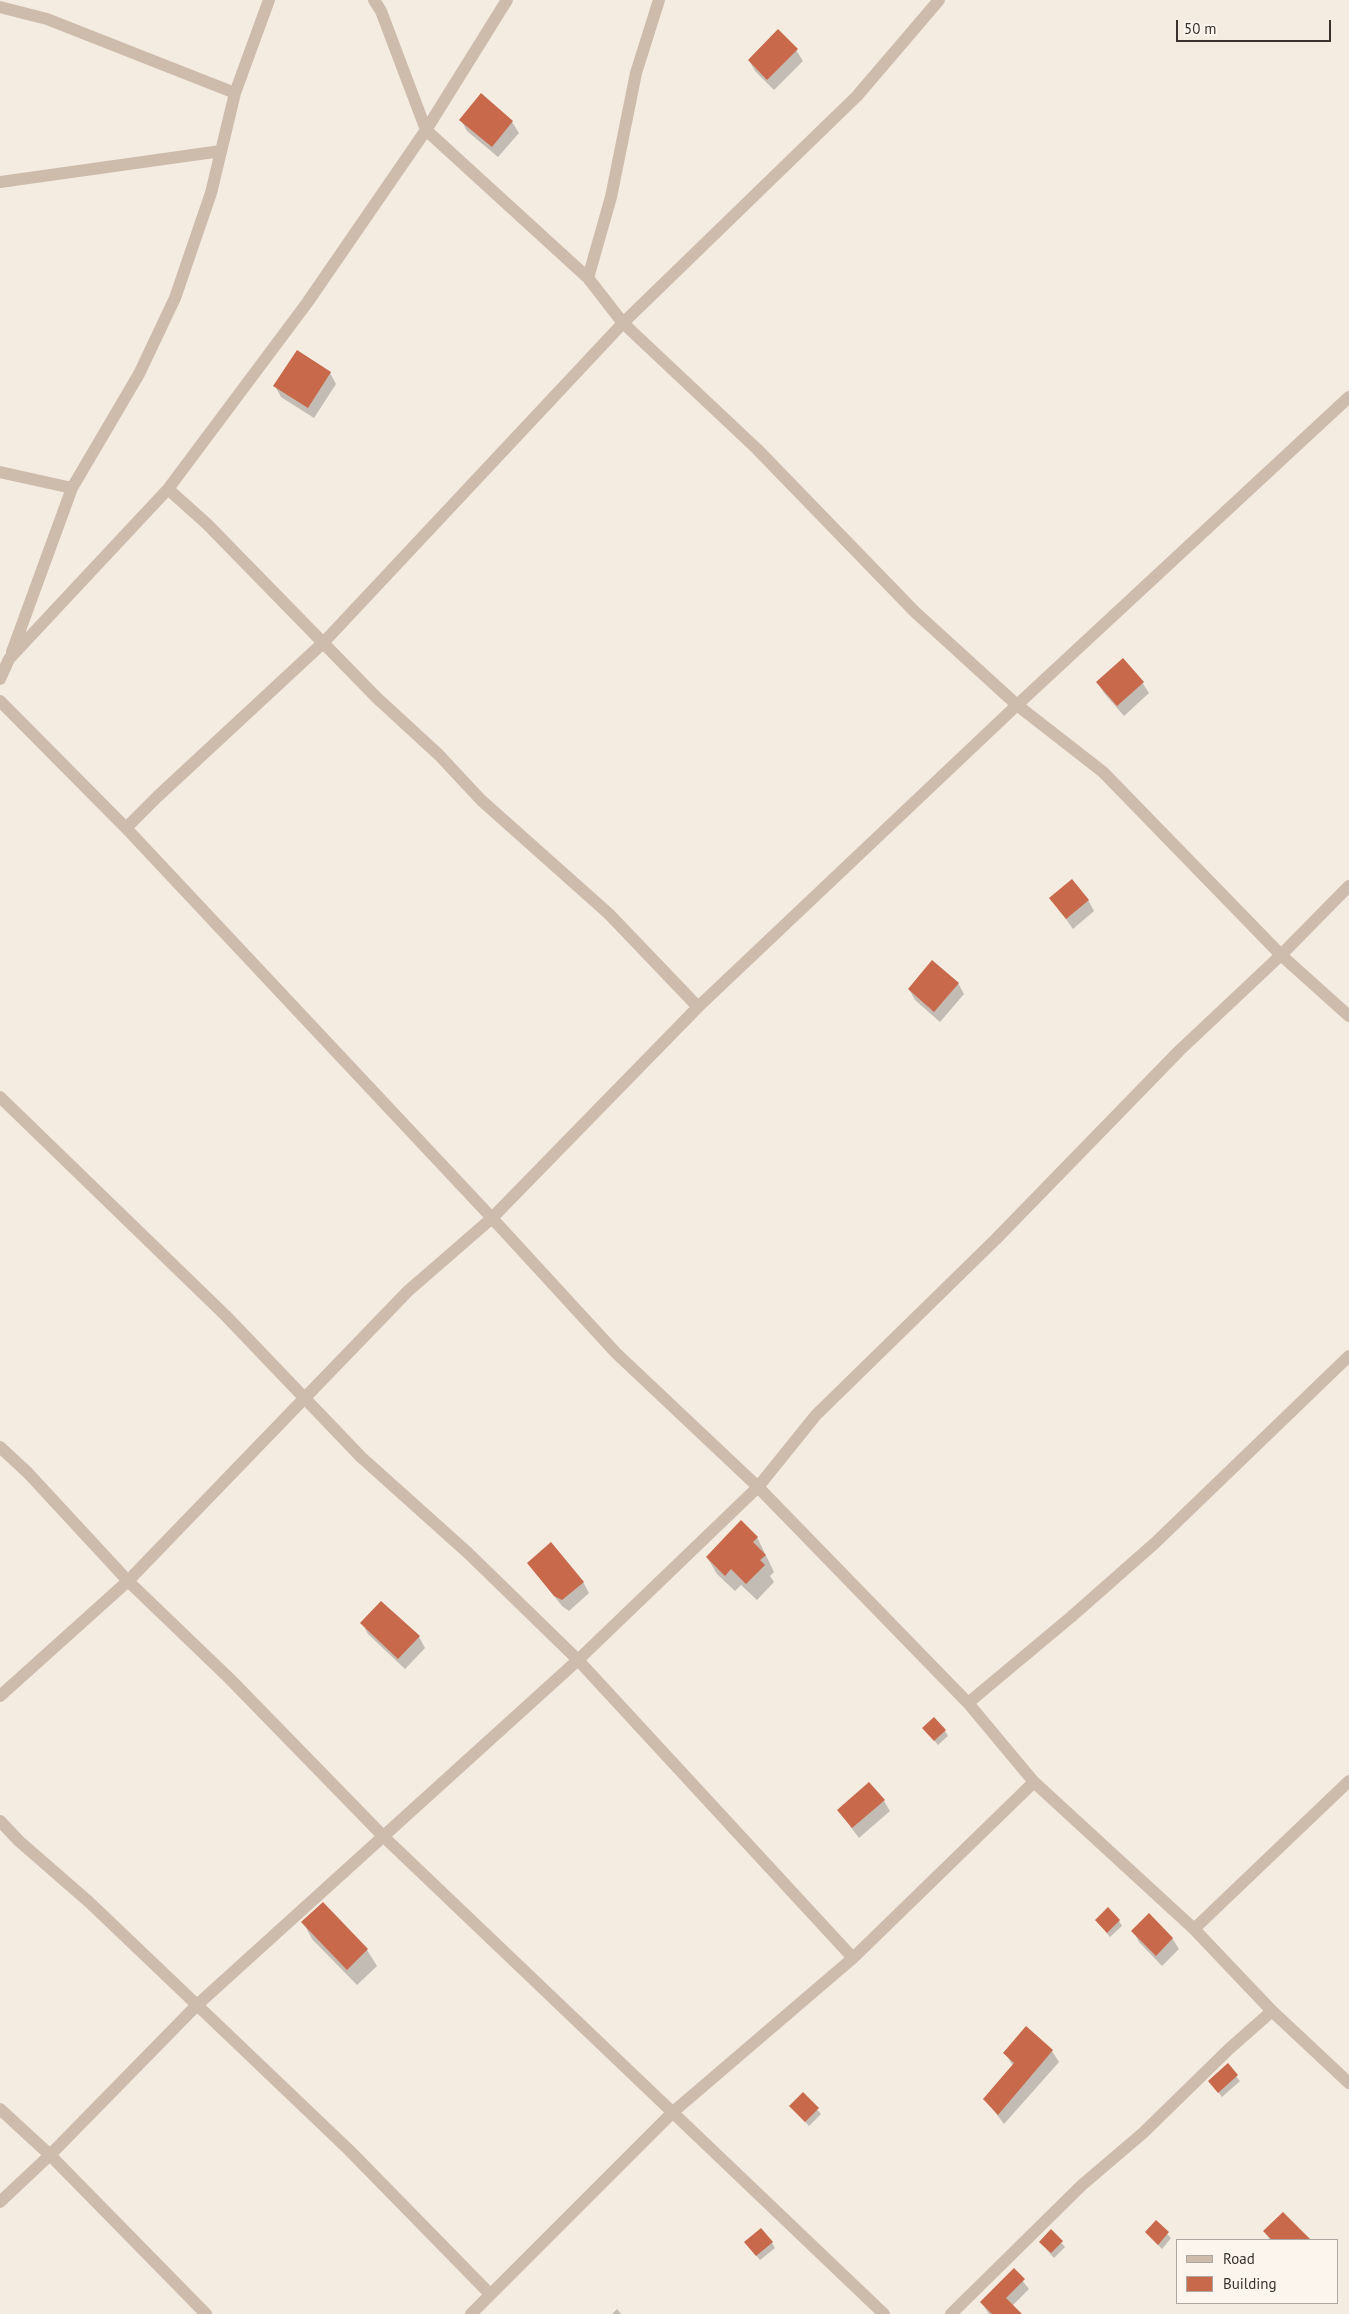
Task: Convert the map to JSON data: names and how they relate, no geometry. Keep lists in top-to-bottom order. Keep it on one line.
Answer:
{"legend":["Road","Building"],"scale_bar":"50 m"}
